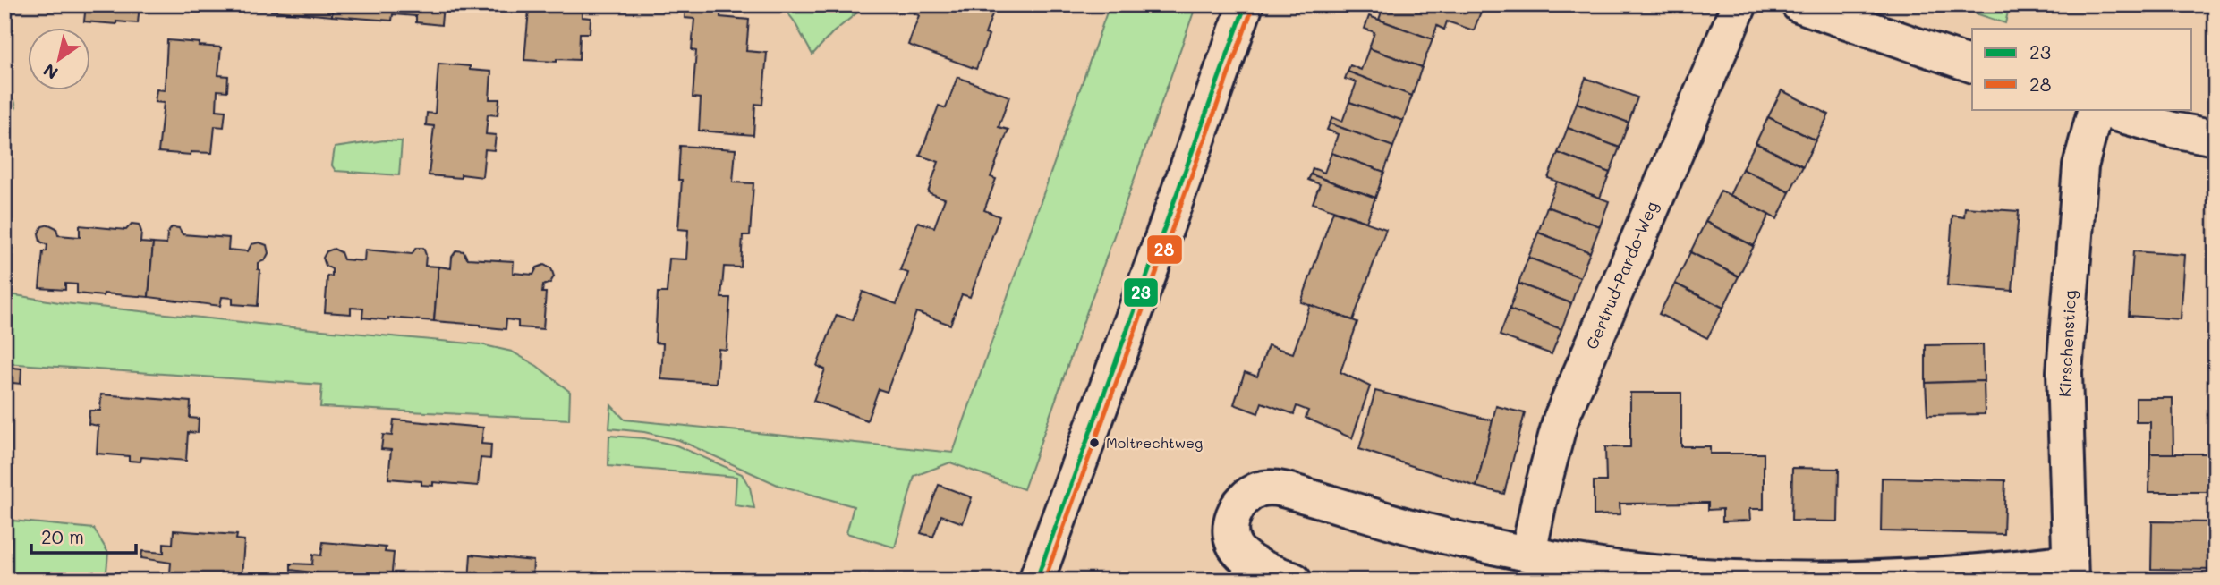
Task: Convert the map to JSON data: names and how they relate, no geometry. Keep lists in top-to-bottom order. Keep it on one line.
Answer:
{"streets":{"street":["Gertrud-Pardo-Weg","Kirschenstieg"]},"places":["Moltrechtweg"],"lines":["transit line 23","transit line 28"],"legend":["23","28"],"scale_bar":"20 m","north":"bottom left"}
